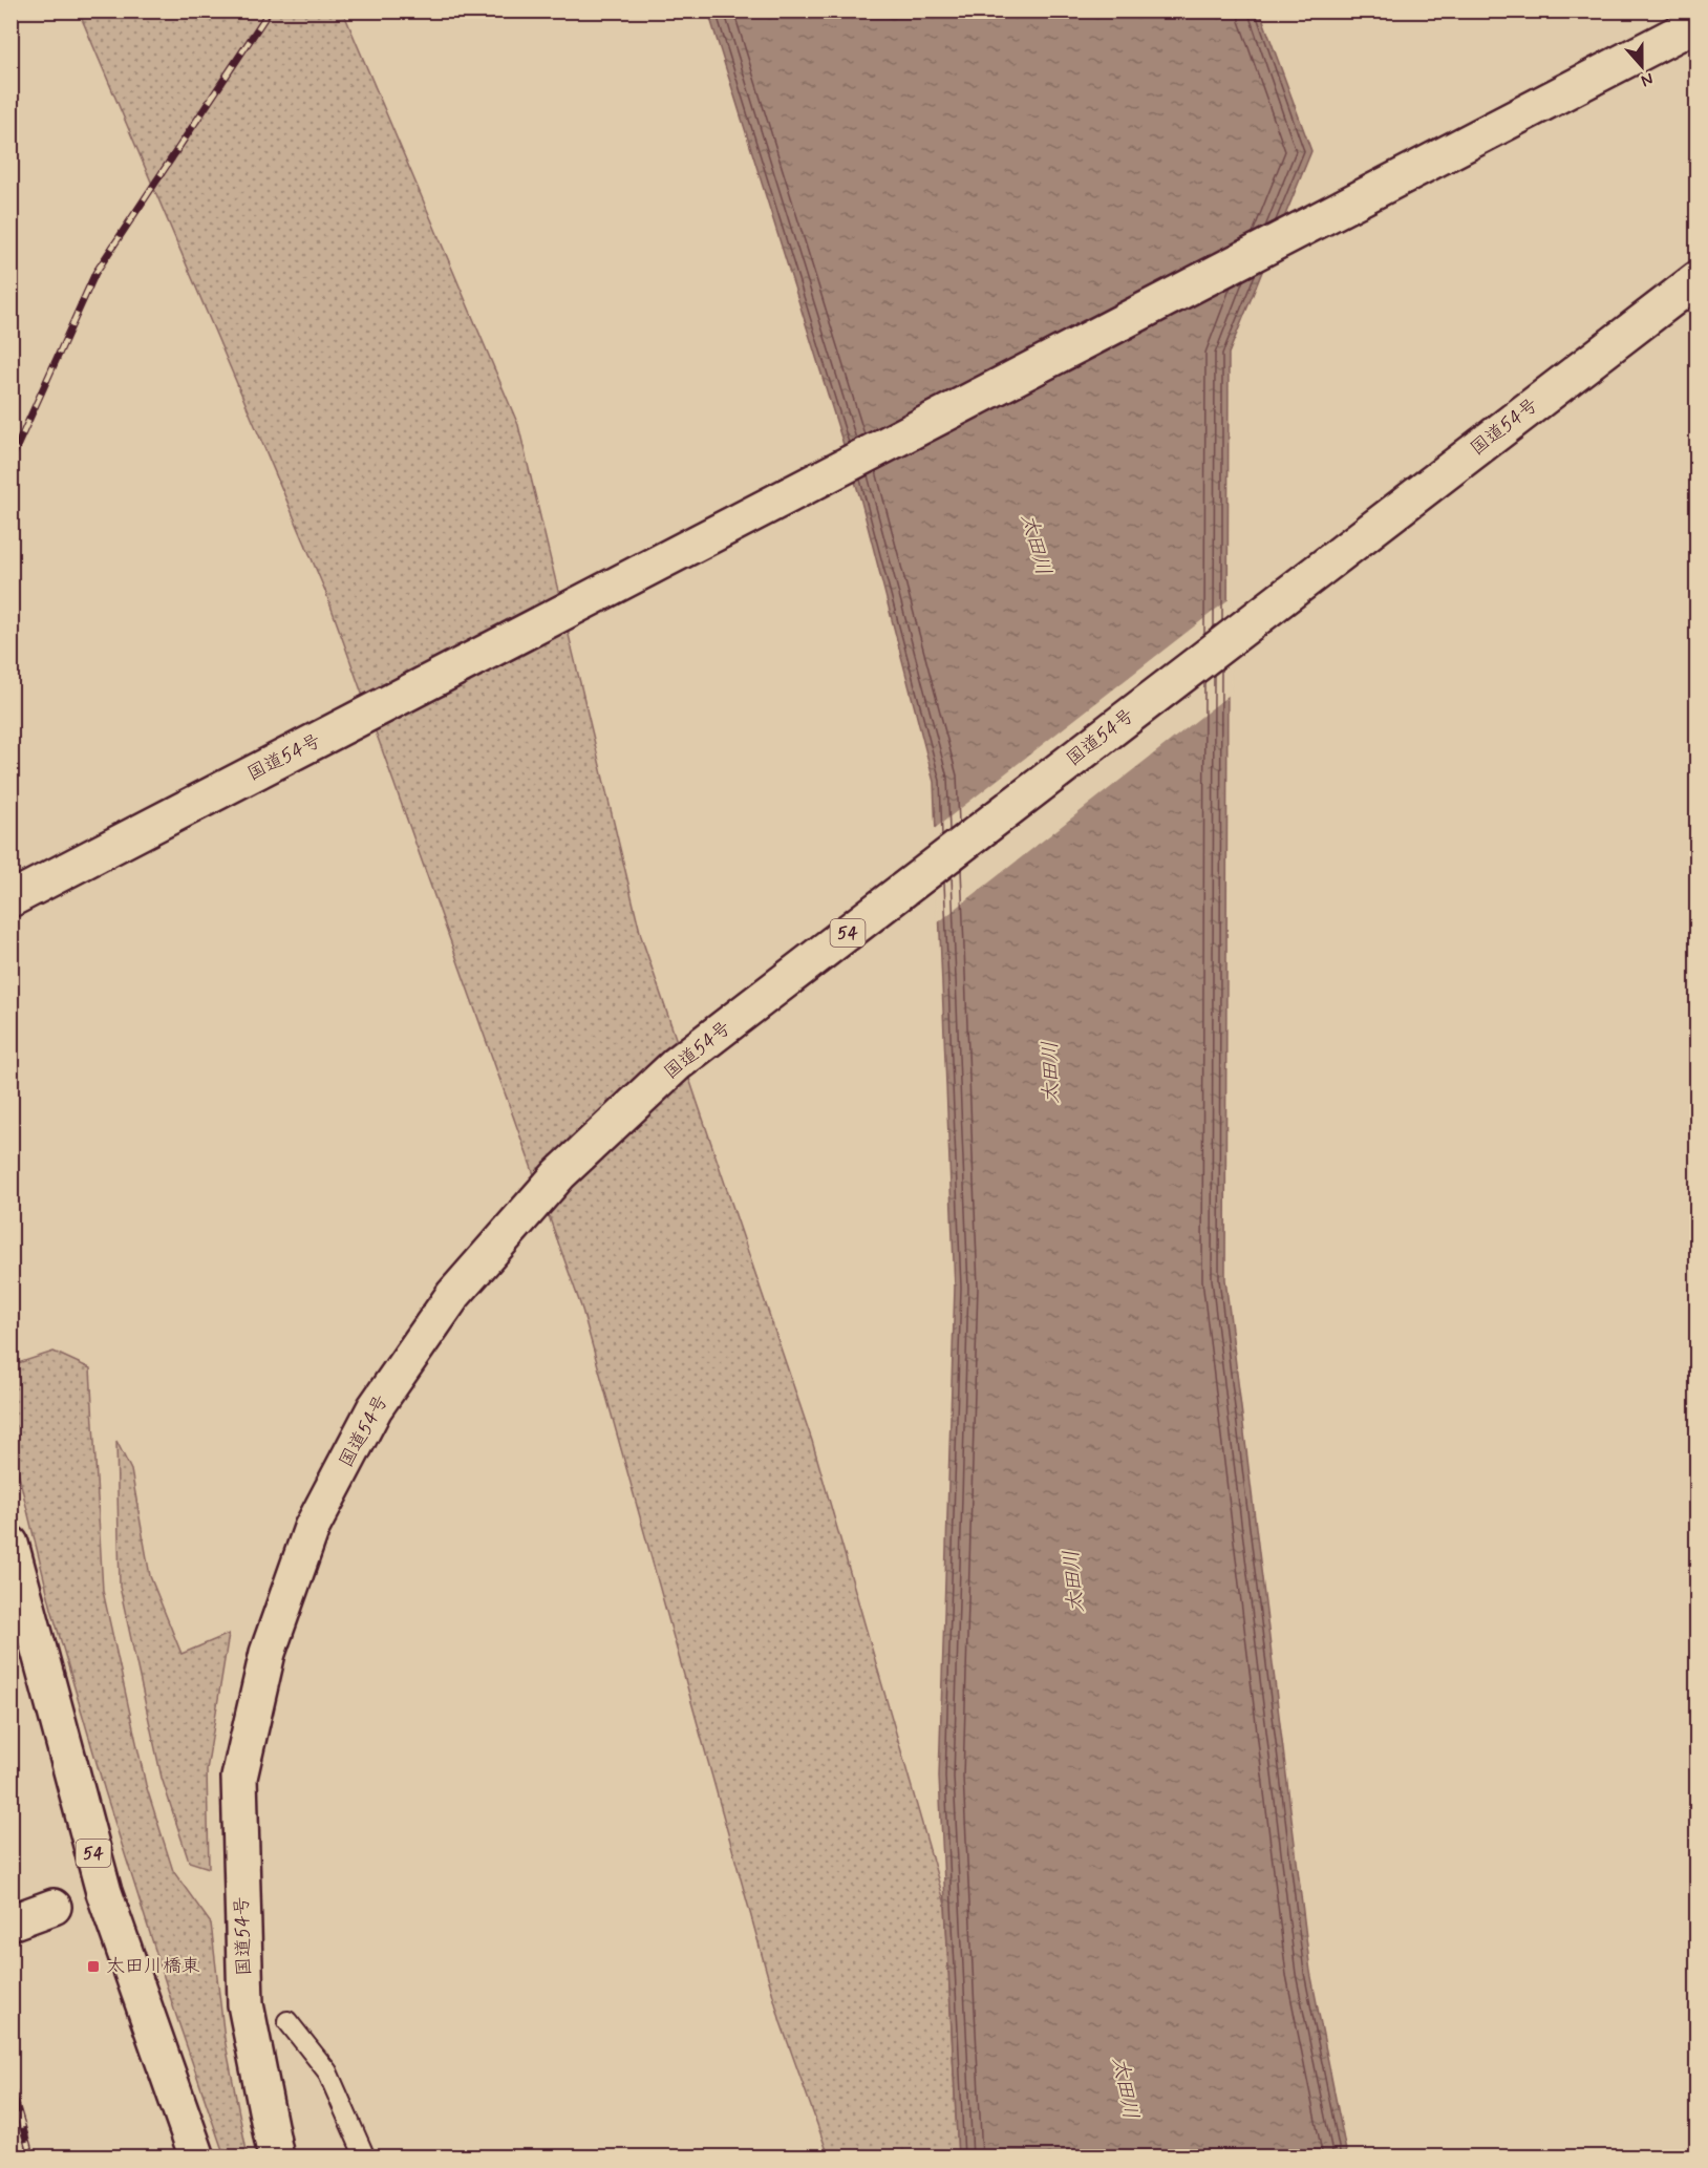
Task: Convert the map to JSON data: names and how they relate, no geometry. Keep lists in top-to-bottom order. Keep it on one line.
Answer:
{"streets":{"main road":["国道54号","54"]},"water":["太田川"],"places":{"transit":["太田川橋東"]},"north":"bottom"}
